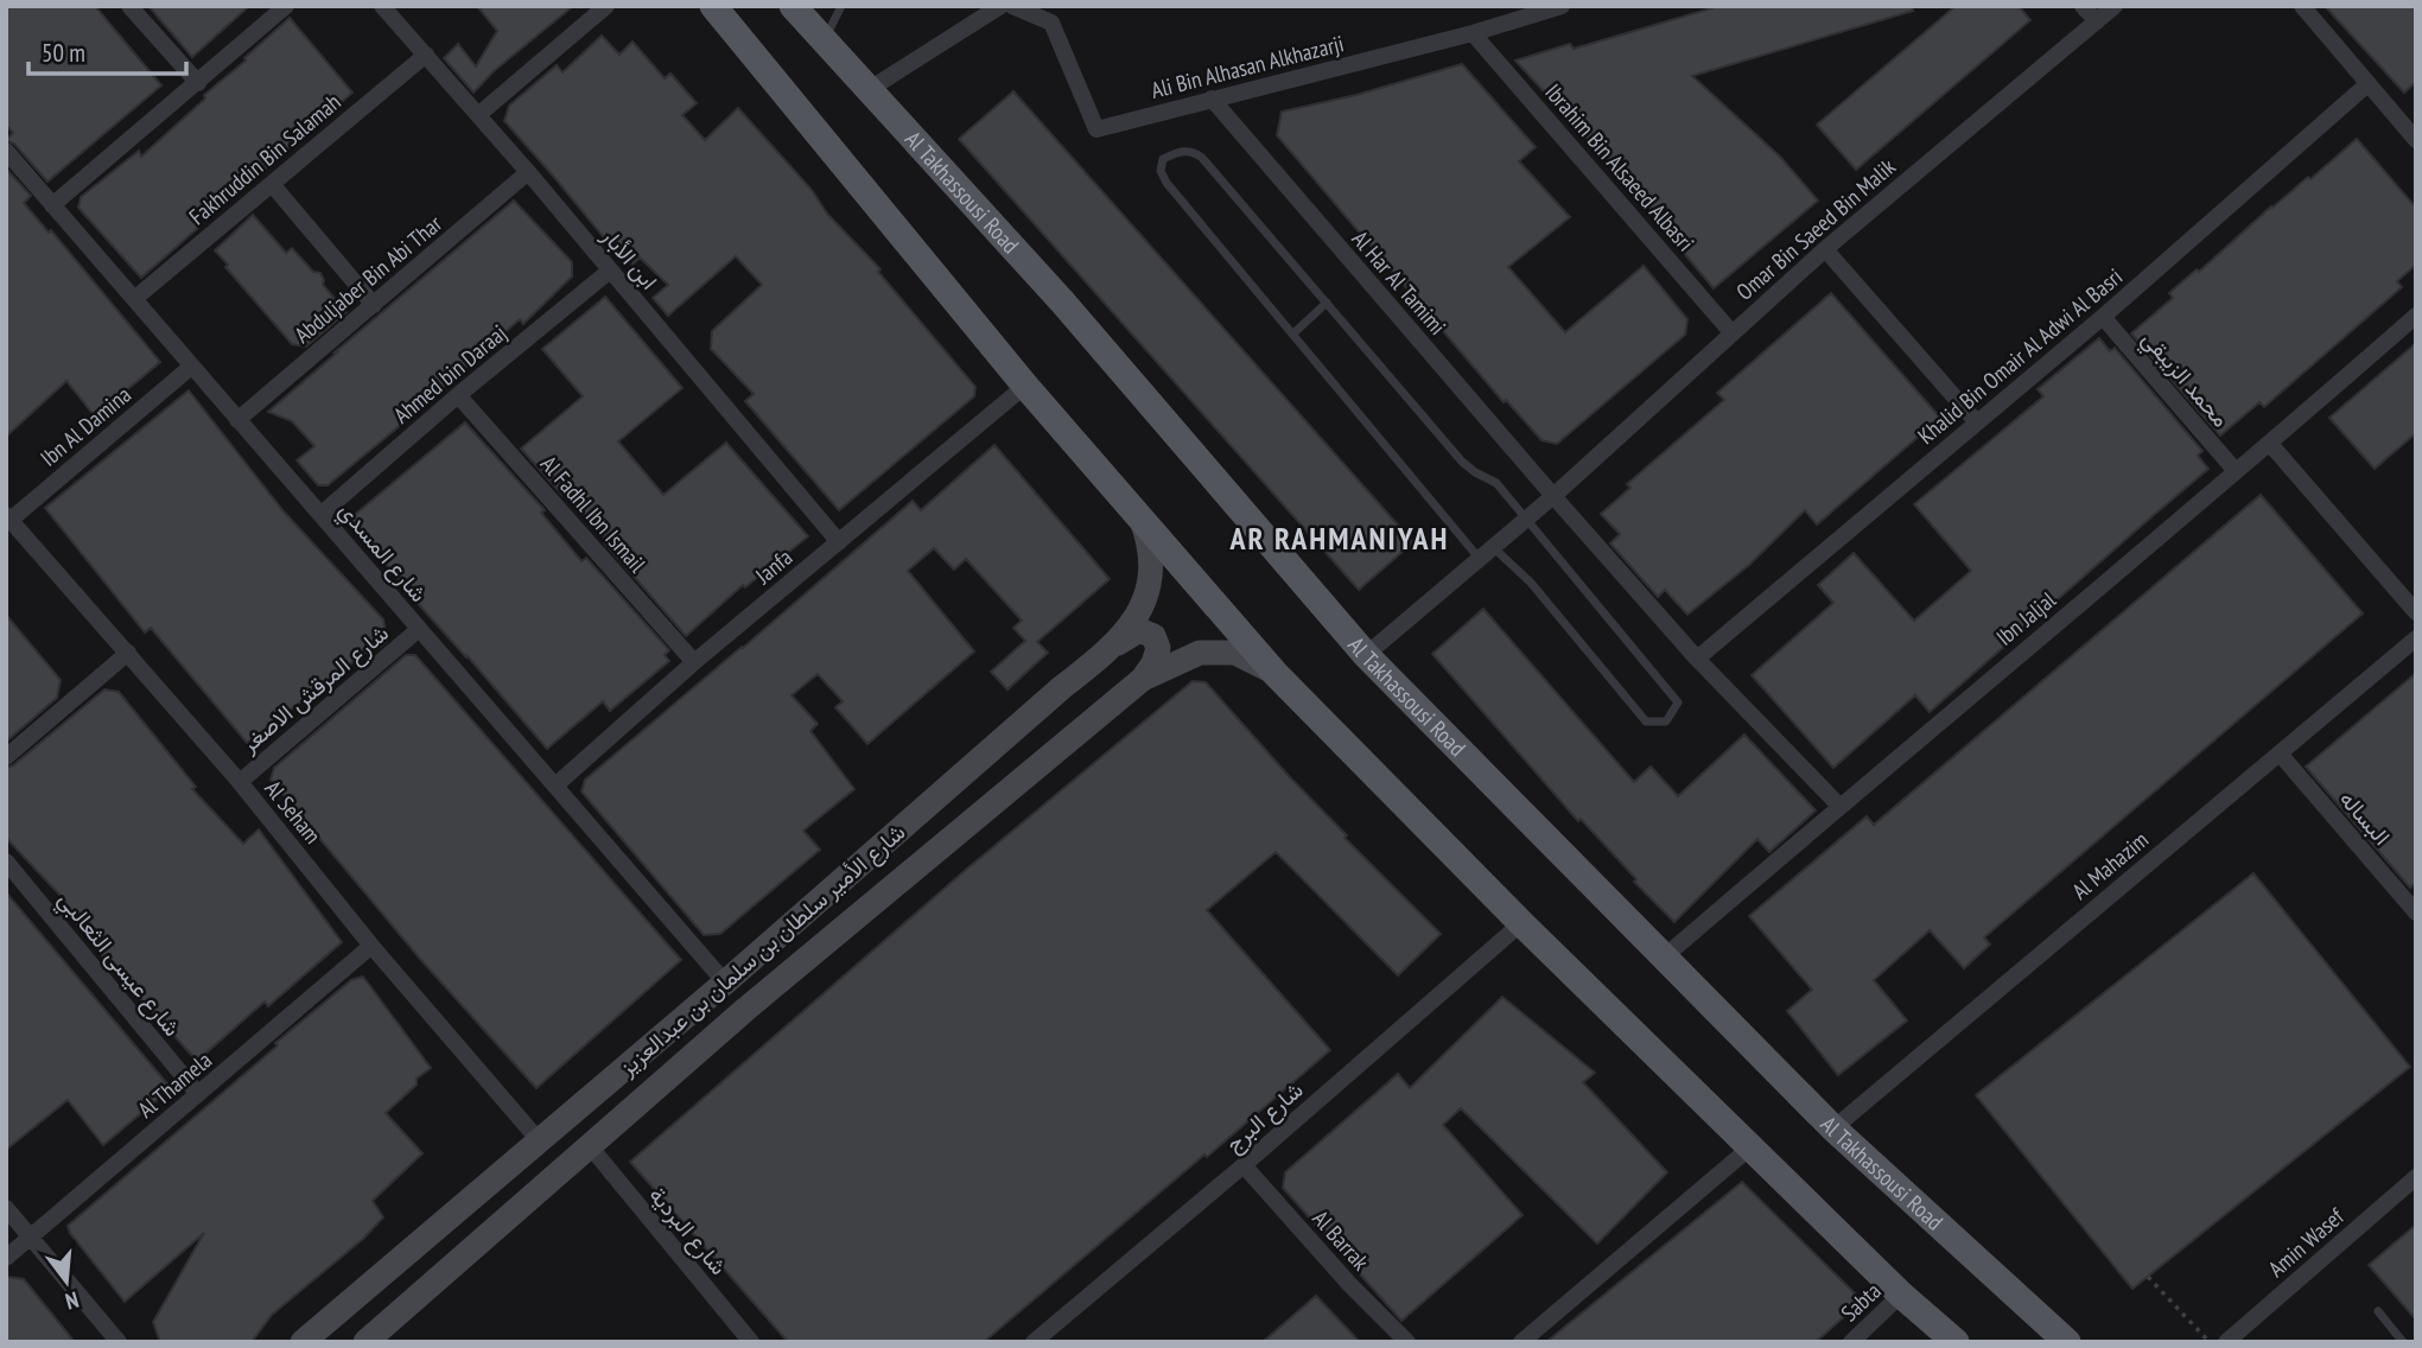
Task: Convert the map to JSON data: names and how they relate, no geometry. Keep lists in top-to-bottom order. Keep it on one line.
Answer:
{"streets":{"main road":["Al Takhassousi Road"],"street":["Ali Bin Alhasan Alkhazarji","Fakhruddin Bin Salamah","Ibrahim Bin Alsaeed Albasri","Omar Bin Saeed Bin Malik","ابن الأبار","Abduljaber Bin Abi Thar","Al Har Al Tamimi","Khalid Bin Omair Al Adwi Al Basri","Ahmed bin Daraaj","محمد الزيبقي","Ibn Al Damina","Al Fadhl Ibn Ismail","شارع المسدي","Janfa","Ibn Jaljal","شارع المرقش الاصغر","Al Seham","البساله","Al Mahazim","شارع الأمير سلطان بن سلمان بن عبدالعزيز","شارع عيسى الثعالبي","Al Thamela","شارع البرج","شارع البردية","Al Barrak","Amin Wasef","Sabta"]},"crossings":[["Ali Bin Alhasan Alkhazarji","Ibrahim Bin Alsaeed Albasri"],["Ali Bin Alhasan Alkhazarji","Al Har Al Tamimi"],["Fakhruddin Bin Salamah","ابن الأبار"],["Fakhruddin Bin Salamah","شارع المسدي"],["Ibrahim Bin Alsaeed Albasri","Omar Bin Saeed Bin Malik"],["Al Takhassousi Road","Omar Bin Saeed Bin Malik"],["Al Takhassousi Road","Ibn Jaljal"],["Al Takhassousi Road","Al Mahazim"],["Omar Bin Saeed Bin Malik","Al Har Al Tamimi"],["ابن الأبار","Abduljaber Bin Abi Thar"],["ابن الأبار","Ahmed bin Daraaj"],["ابن الأبار","Janfa"],["Abduljaber Bin Abi Thar","شارع المسدي"],["Khalid Bin Omair Al Adwi Al Basri","محمد الزيبقي"],["Ahmed bin Daraaj","Al Fadhl Ibn Ismail"],["Ahmed bin Daraaj","شارع المسدي"],["محمد الزيبقي","Ibn Jaljal"],["Ibn Al Damina","شارع المسدي"],["Ibn Al Damina","Al Seham"],["Al Fadhl Ibn Ismail","Janfa"],["شارع المسدي","Janfa"],["شارع المسدي","شارع المرقش الاصغر"],["شارع المسدي","شارع الأمير سلطان بن سلمان بن عبدالعزيز"],["شارع المرقش الاصغر","Al Seham"],["Al Seham","شارع الأمير سلطان بن سلمان بن عبدالعزيز"],["Al Seham","Al Thamela"],["البساله","Al Mahazim"],["شارع الأمير سلطان بن سلمان بن عبدالعزيز","شارع البردية"],["شارع عيسى الثعالبي","Al Thamela"],["شارع البرج","Al Barrak"]],"districts":["AR RAHMANIYAH"],"scale_bar":"50 m","north":"bottom"}
